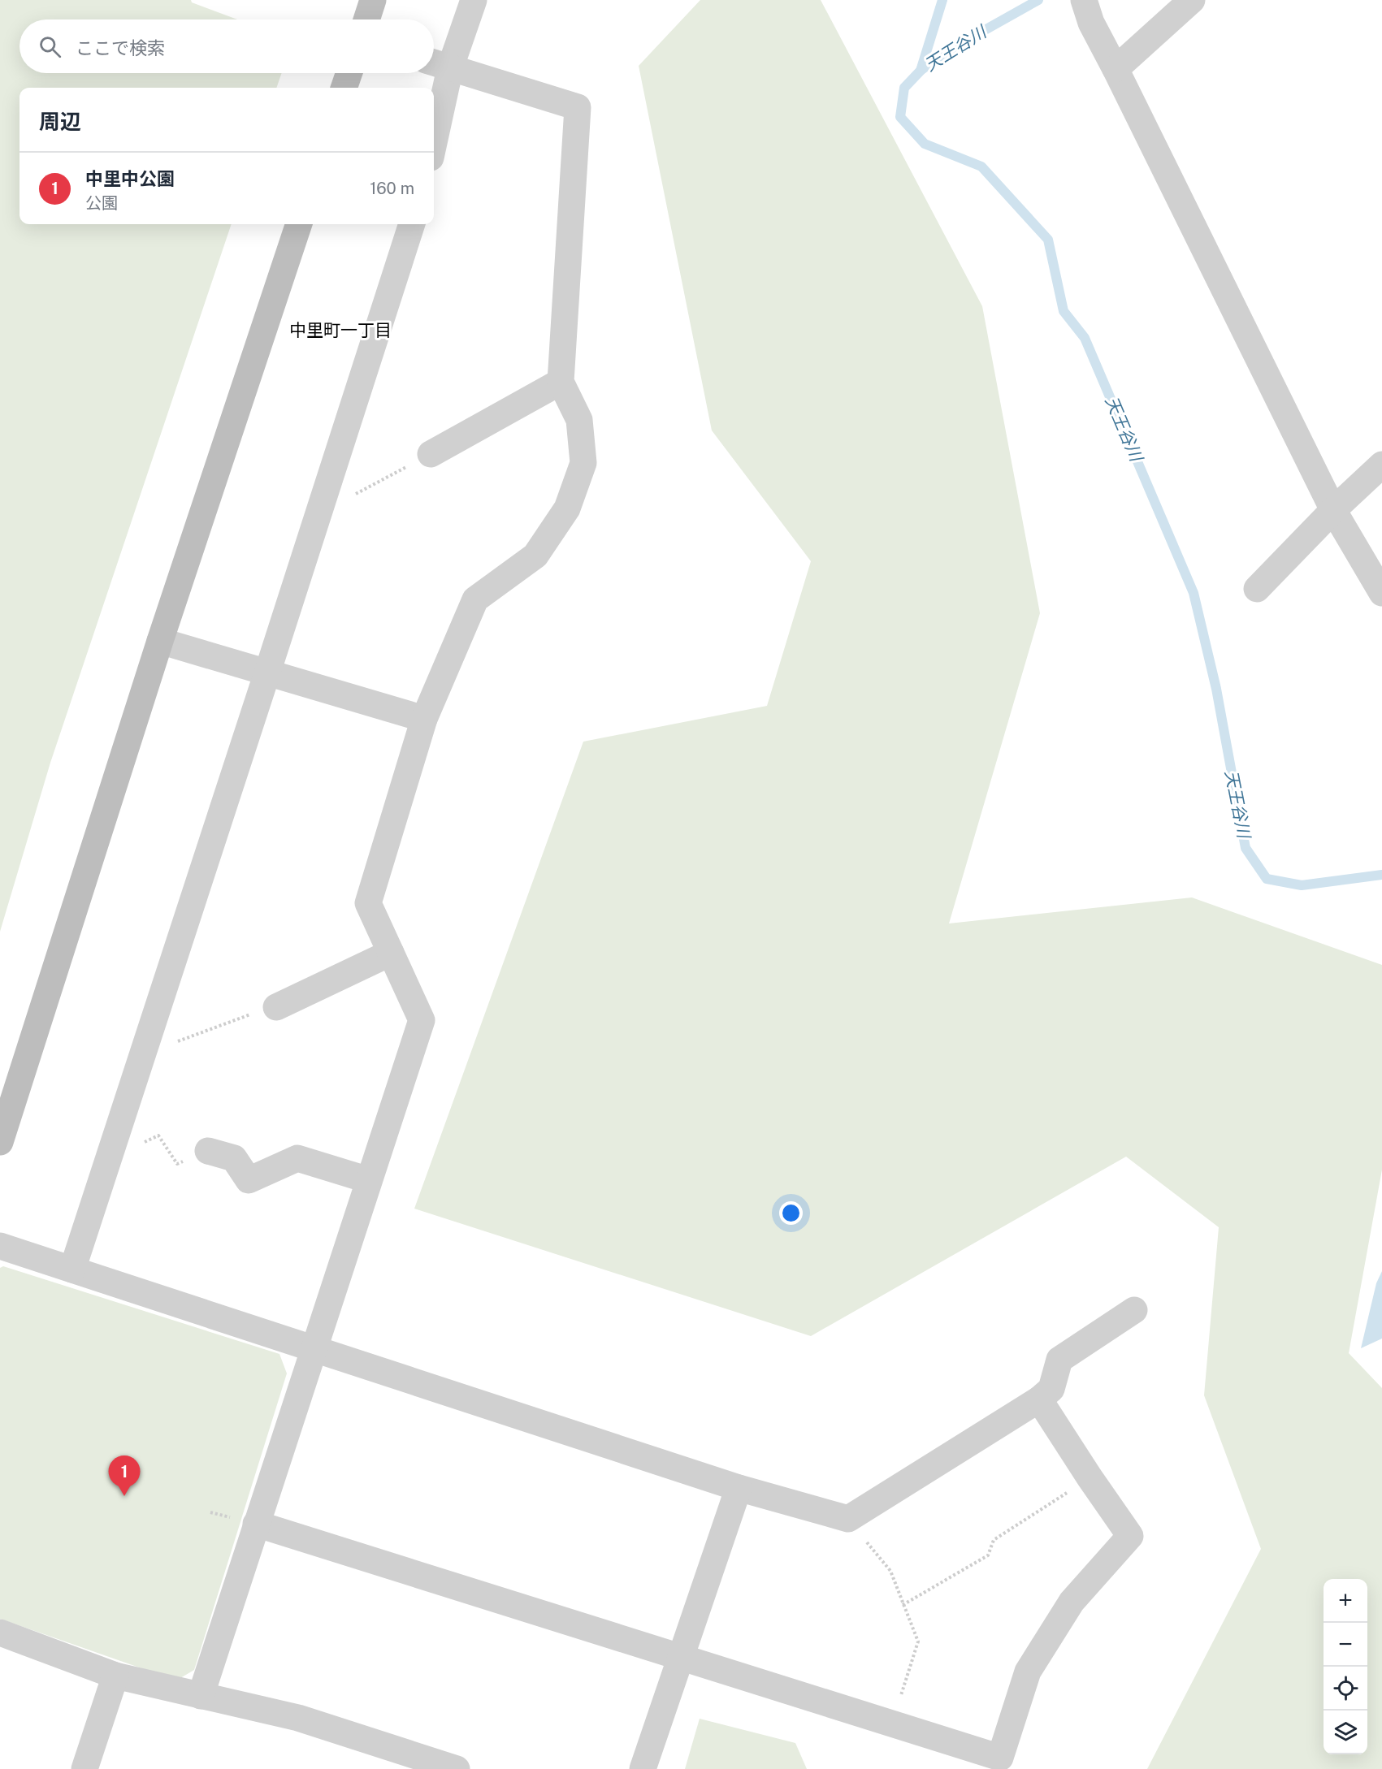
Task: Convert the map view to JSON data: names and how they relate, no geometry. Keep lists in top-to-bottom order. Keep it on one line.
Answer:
{"districts":["中里町一丁目"],"water":["天王谷川"],"page":{"search":"ここで検索","heading":"周辺","list":[{"mark":"1","name":"中里中公園","note":"公園","value":"160 m"}],"pins":"1","map_buttons":["+","−"]}}
